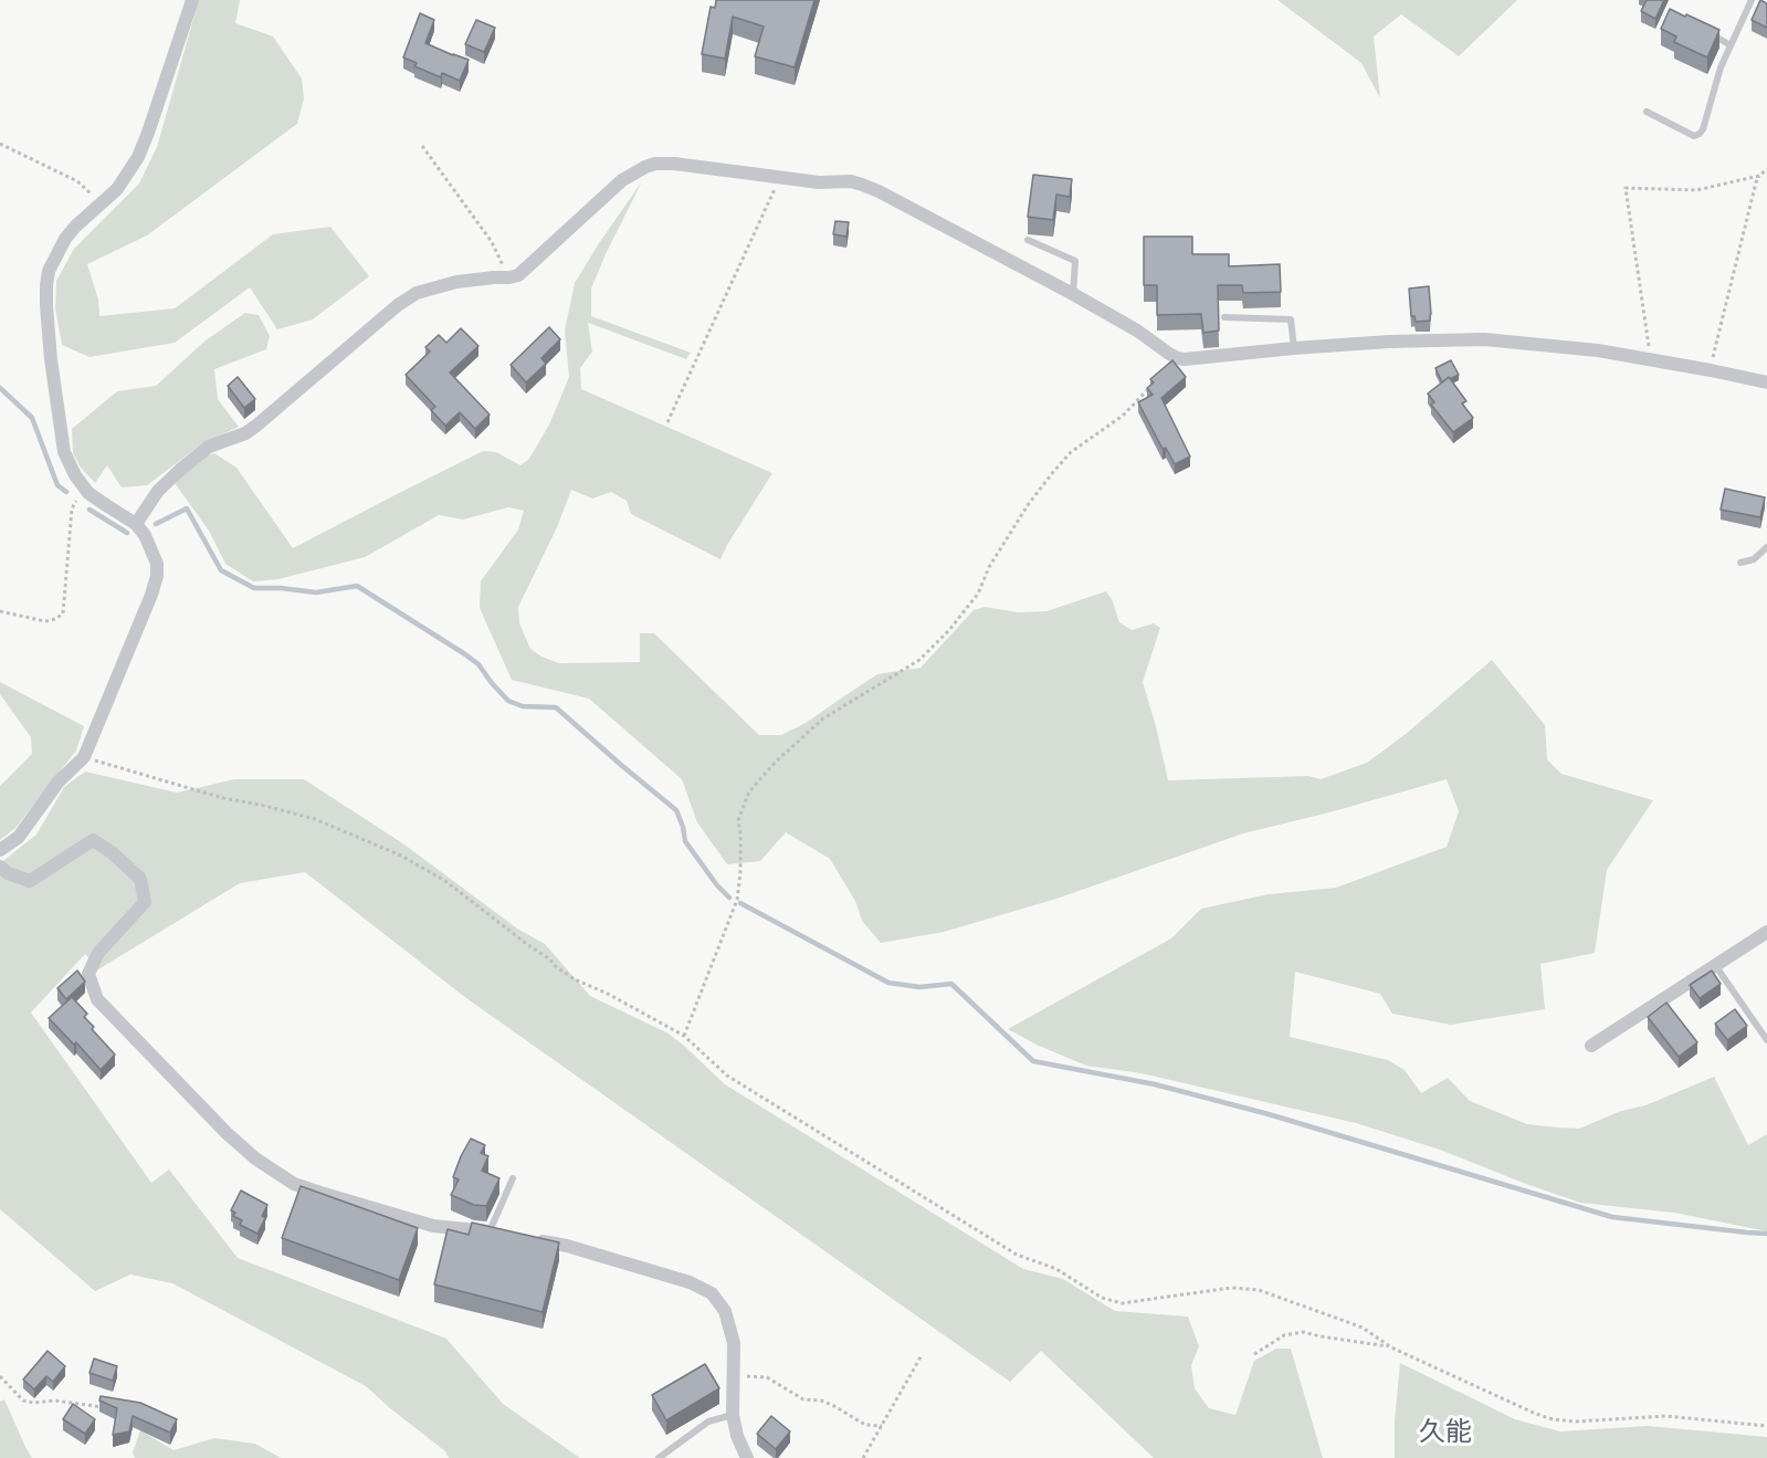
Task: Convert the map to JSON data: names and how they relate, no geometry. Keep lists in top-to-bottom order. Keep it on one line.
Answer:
{"districts":["久能"]}
